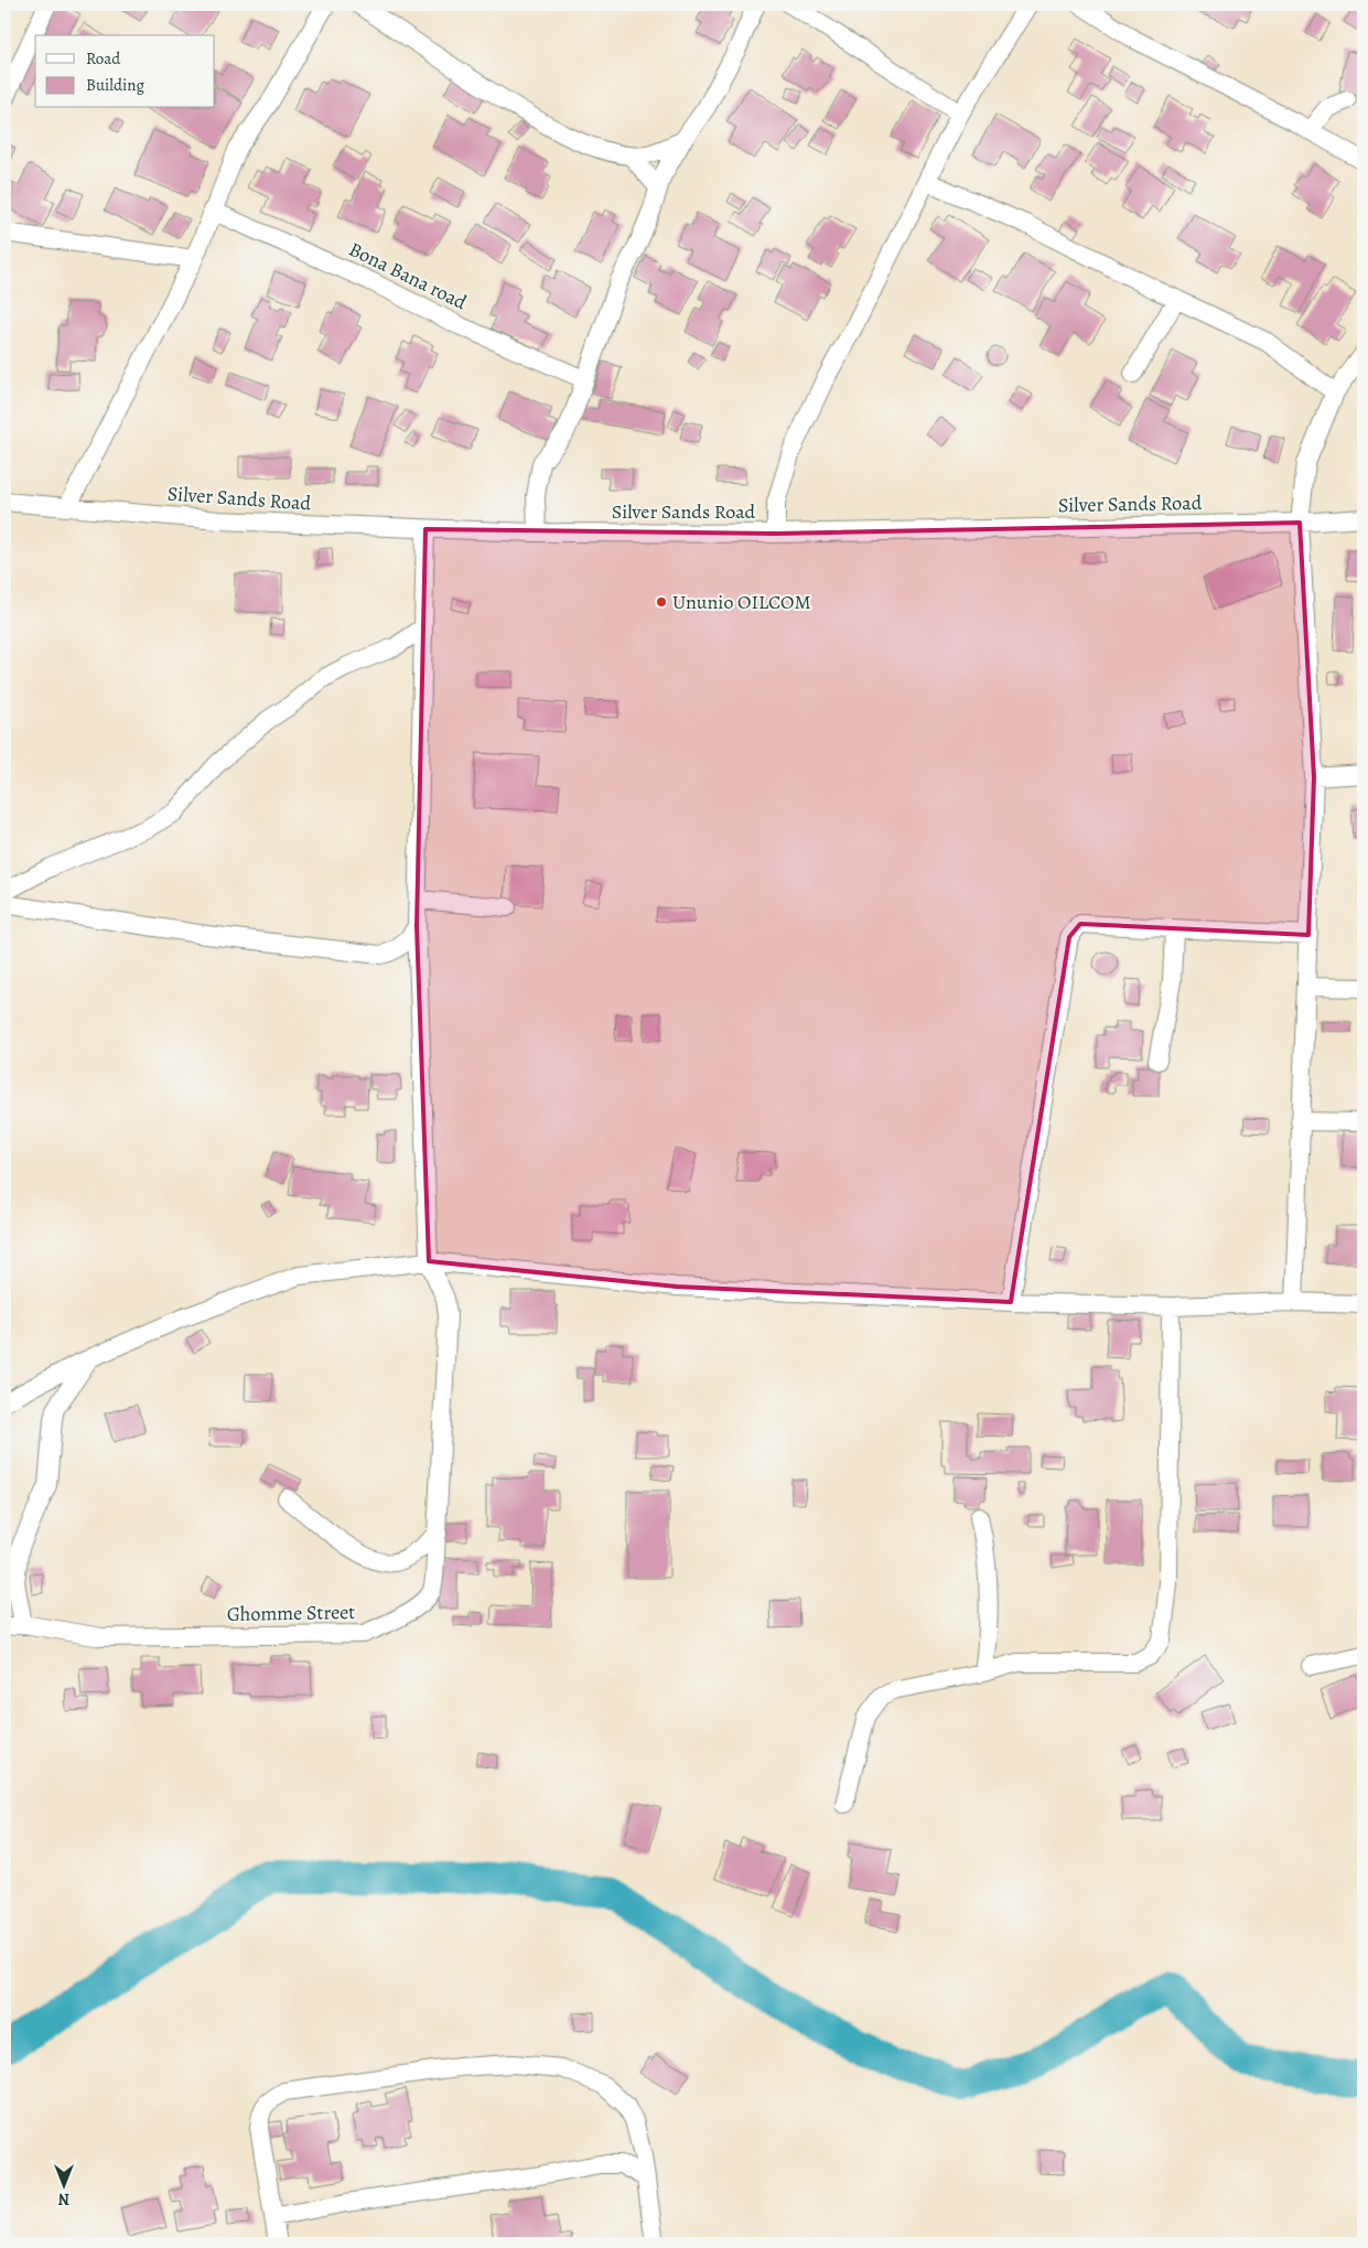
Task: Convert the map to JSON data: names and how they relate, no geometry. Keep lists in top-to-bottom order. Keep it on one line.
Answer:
{"streets":{"street":["Bona Bana road","Silver Sands Road","Ghomme Street"]},"places":["Ununio OILCOM"],"legend":["Road","Building"],"north":"bottom"}
